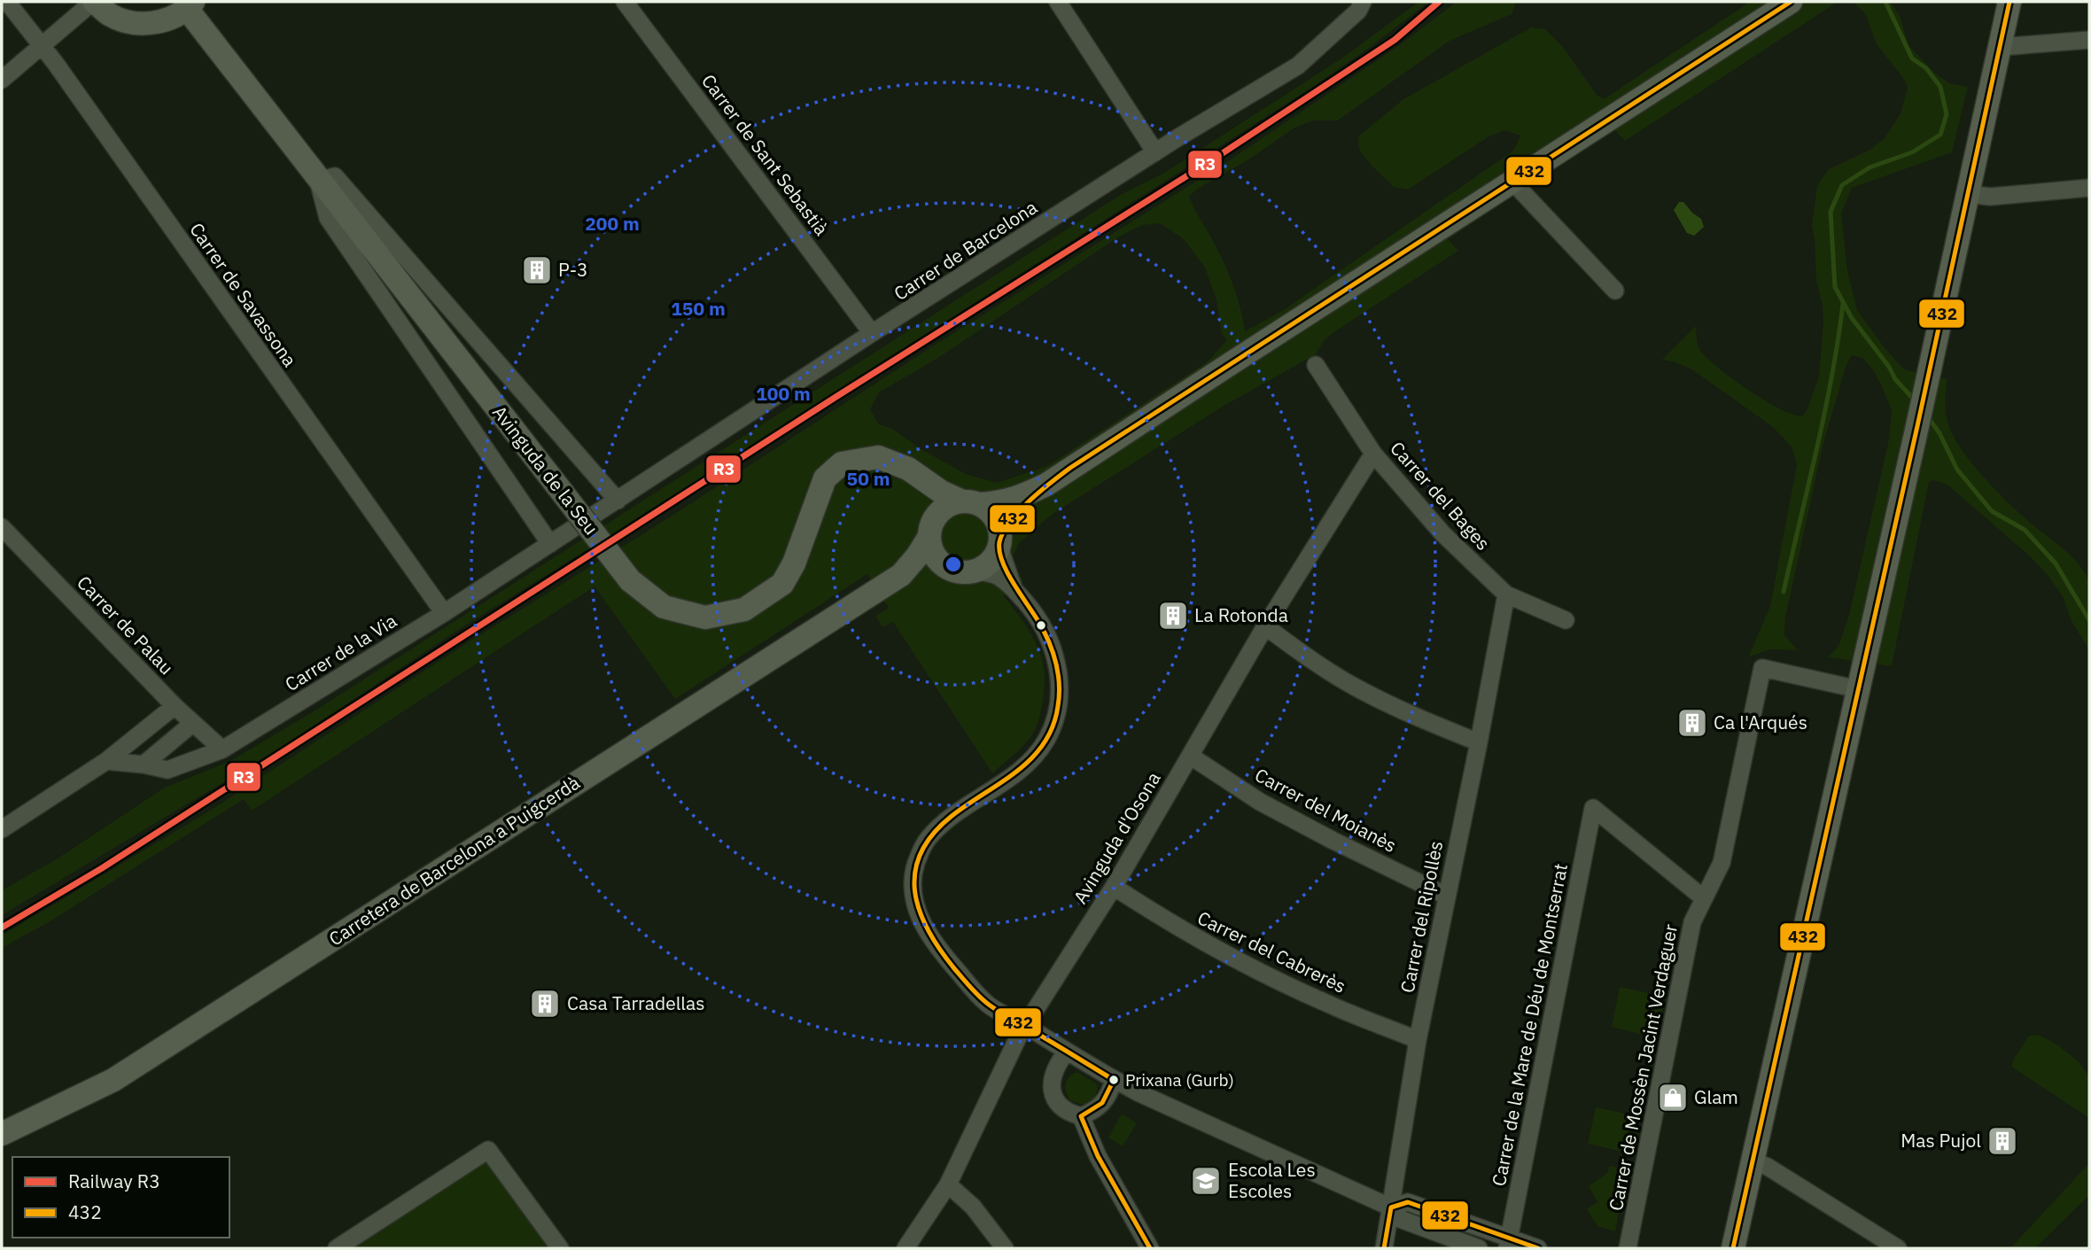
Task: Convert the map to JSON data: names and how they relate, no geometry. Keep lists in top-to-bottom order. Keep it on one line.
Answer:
{"streets":{"street":["Carrer de Sant Sebastià","Carrer de Barcelona","Carrer de Savassona","Avinguda de la Seu","Carrer del Bages","Carrer de Palau","Carrer de la Via","Carrer del Moianès","Avinguda d'Osona","Carretera de Barcelona a Puigcerdà","Carrer del Ripollès","Carrer del Cabrerès","Carrer de la Mare de Déu de Montserrat","Carrer de Mossèn Jacint Verdaguer"]},"crossings":[["Carrer de Sant Sebastià","Carrer de Barcelona"],["Carrer de Barcelona","Avinguda de la Seu"],["Carrer de Barcelona","Carrer de la Via"],["Carrer de Savassona","Carrer de la Via"],["Avinguda de la Seu","Carrer de la Via"],["Avinguda de la Seu","Carretera de Barcelona a Puigcerdà"],["Carrer del Bages","Avinguda d'Osona"],["Carrer del Bages","Carrer del Ripollès"],["Carrer de Palau","Carrer de la Via"],["Carrer del Moianès","Avinguda d'Osona"],["Carrer del Moianès","Carrer del Ripollès"],["Avinguda d'Osona","Carrer del Cabrerès"],["Carrer del Ripollès","Carrer del Cabrerès"],["Carrer de la Mare de Déu de Montserrat","Carrer de Mossèn Jacint Verdaguer"]],"places":{"building":["P-3","La Rotonda","Ca l'Arqués","Casa Tarradellas","Mas Pujol"],"other":["Prixana (Gurb)"],"shop":["Glam"],"school or university":["Escola Les Escoles"]},"lines":["rail line R3","transit line 432"],"legend":["Railway R3","432"],"rings":["200 m","150 m","100 m","50 m"]}
